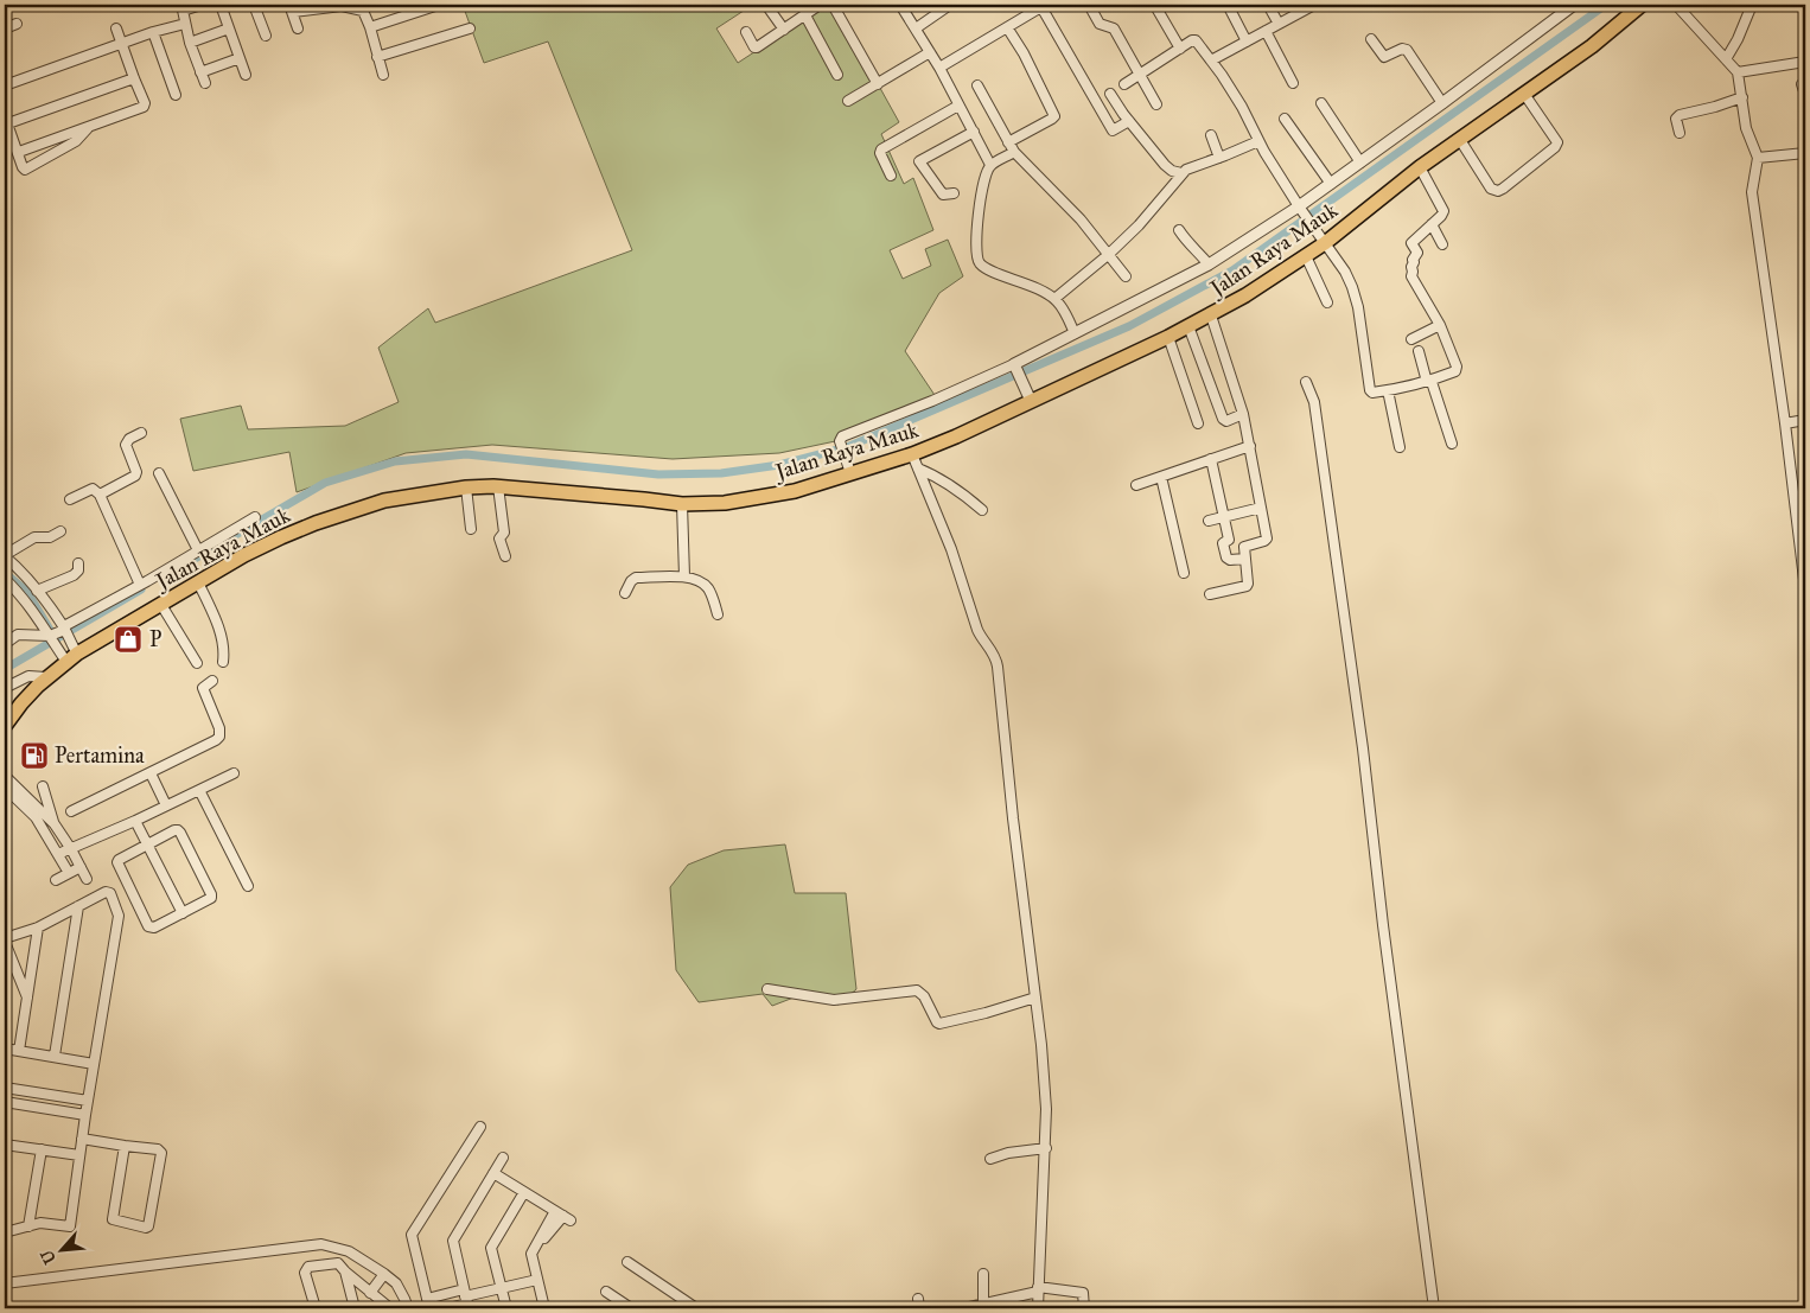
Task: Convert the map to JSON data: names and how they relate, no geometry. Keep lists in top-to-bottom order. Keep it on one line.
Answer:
{"streets":{"main road":["Jalan Raya Mauk"]},"places":{"shop":["P"],"fuel station":["Pertamina"]},"north":"bottom left"}
